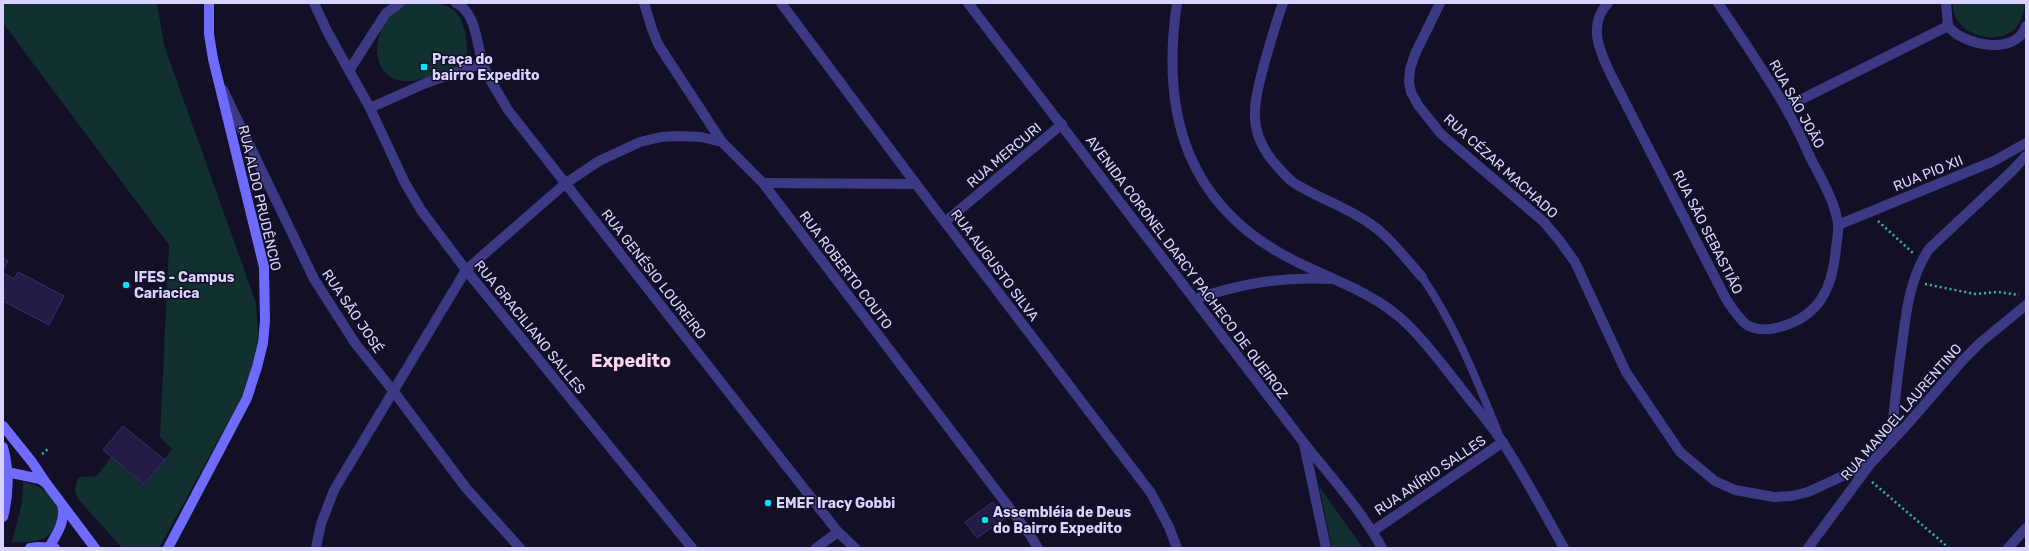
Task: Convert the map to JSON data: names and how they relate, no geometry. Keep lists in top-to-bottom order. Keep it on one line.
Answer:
{"streets":{"street":["RUA SÃO JOÃO","RUA MERCURI","RUA CÉZAR MACHADO","RUA PIO XII","RUA ALDO PRUDÊNCIO","RUA SÃO SEBASTIÃO","RUA AUGUSTO SILVA","AVENIDA CORONEL DARCY PACHECO DE QUEIROZ","RUA ROBERTO COUTO","RUA GENÉSIO LOUREIRO","RUA SÃO JOSÉ","RUA GRACILIANO SALLES","RUA MANOEL LAURENTINO","RUA ANÍRIO SALLES"]},"crossings":[["RUA SÃO JOÃO","RUA PIO XII"],["RUA SÃO JOÃO","RUA SÃO SEBASTIÃO"],["RUA MERCURI","RUA AUGUSTO SILVA"],["RUA MERCURI","AVENIDA CORONEL DARCY PACHECO DE QUEIROZ"],["RUA CÉZAR MACHADO","RUA MANOEL LAURENTINO"],["RUA PIO XII","RUA SÃO SEBASTIÃO"],["RUA ALDO PRUDÊNCIO","RUA SÃO JOSÉ"],["AVENIDA CORONEL DARCY PACHECO DE QUEIROZ","RUA ANÍRIO SALLES"]],"districts":["Expedito"],"places":{"transit":["Praça do bairro Expedito"],"other":["IFES - Campus Cariacica","EMEF Iracy Gobbi","Assembléia de Deus do Bairro Expedito"]}}
